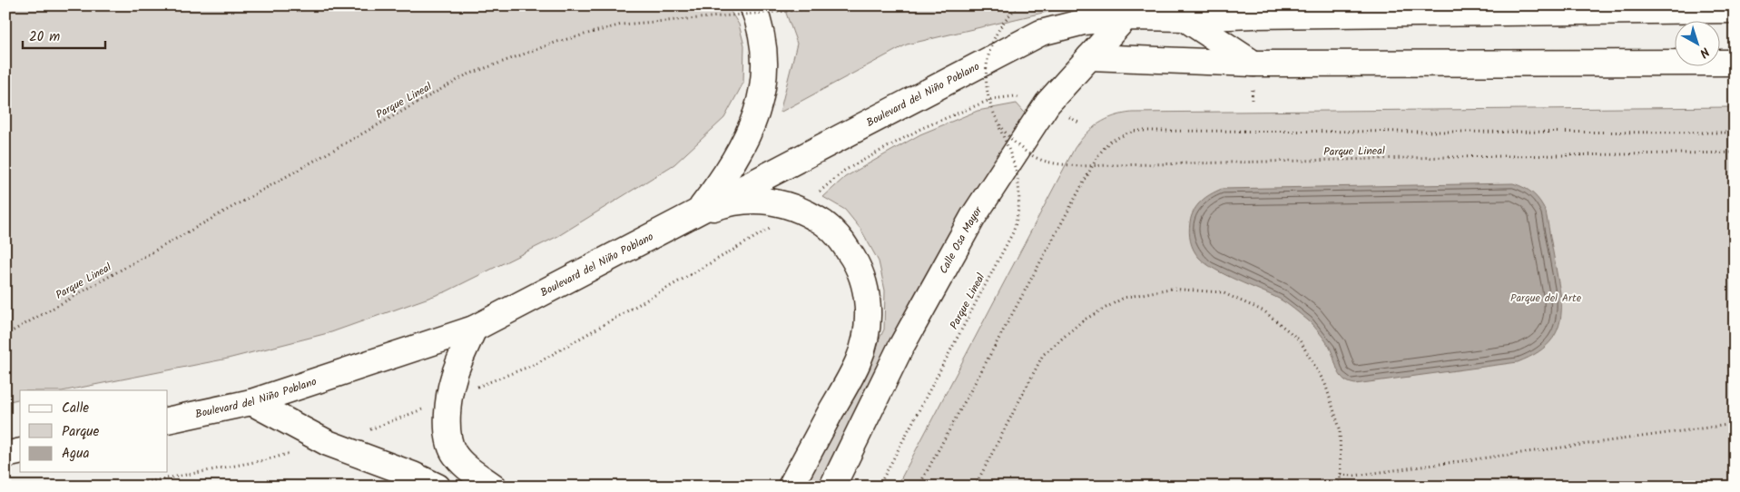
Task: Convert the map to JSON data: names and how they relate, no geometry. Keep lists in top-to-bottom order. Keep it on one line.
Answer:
{"streets":{"main road":["Boulevard del Niño Poblano","Calle Osa Mayor"],"path":["Parque Lineal"]},"crossings":[["Boulevard del Niño Poblano","Calle Osa Mayor"]],"parks":["Parque del Arte"],"legend":["Calle","Parque","Agua"],"scale_bar":"20 m","north":"bottom right"}
